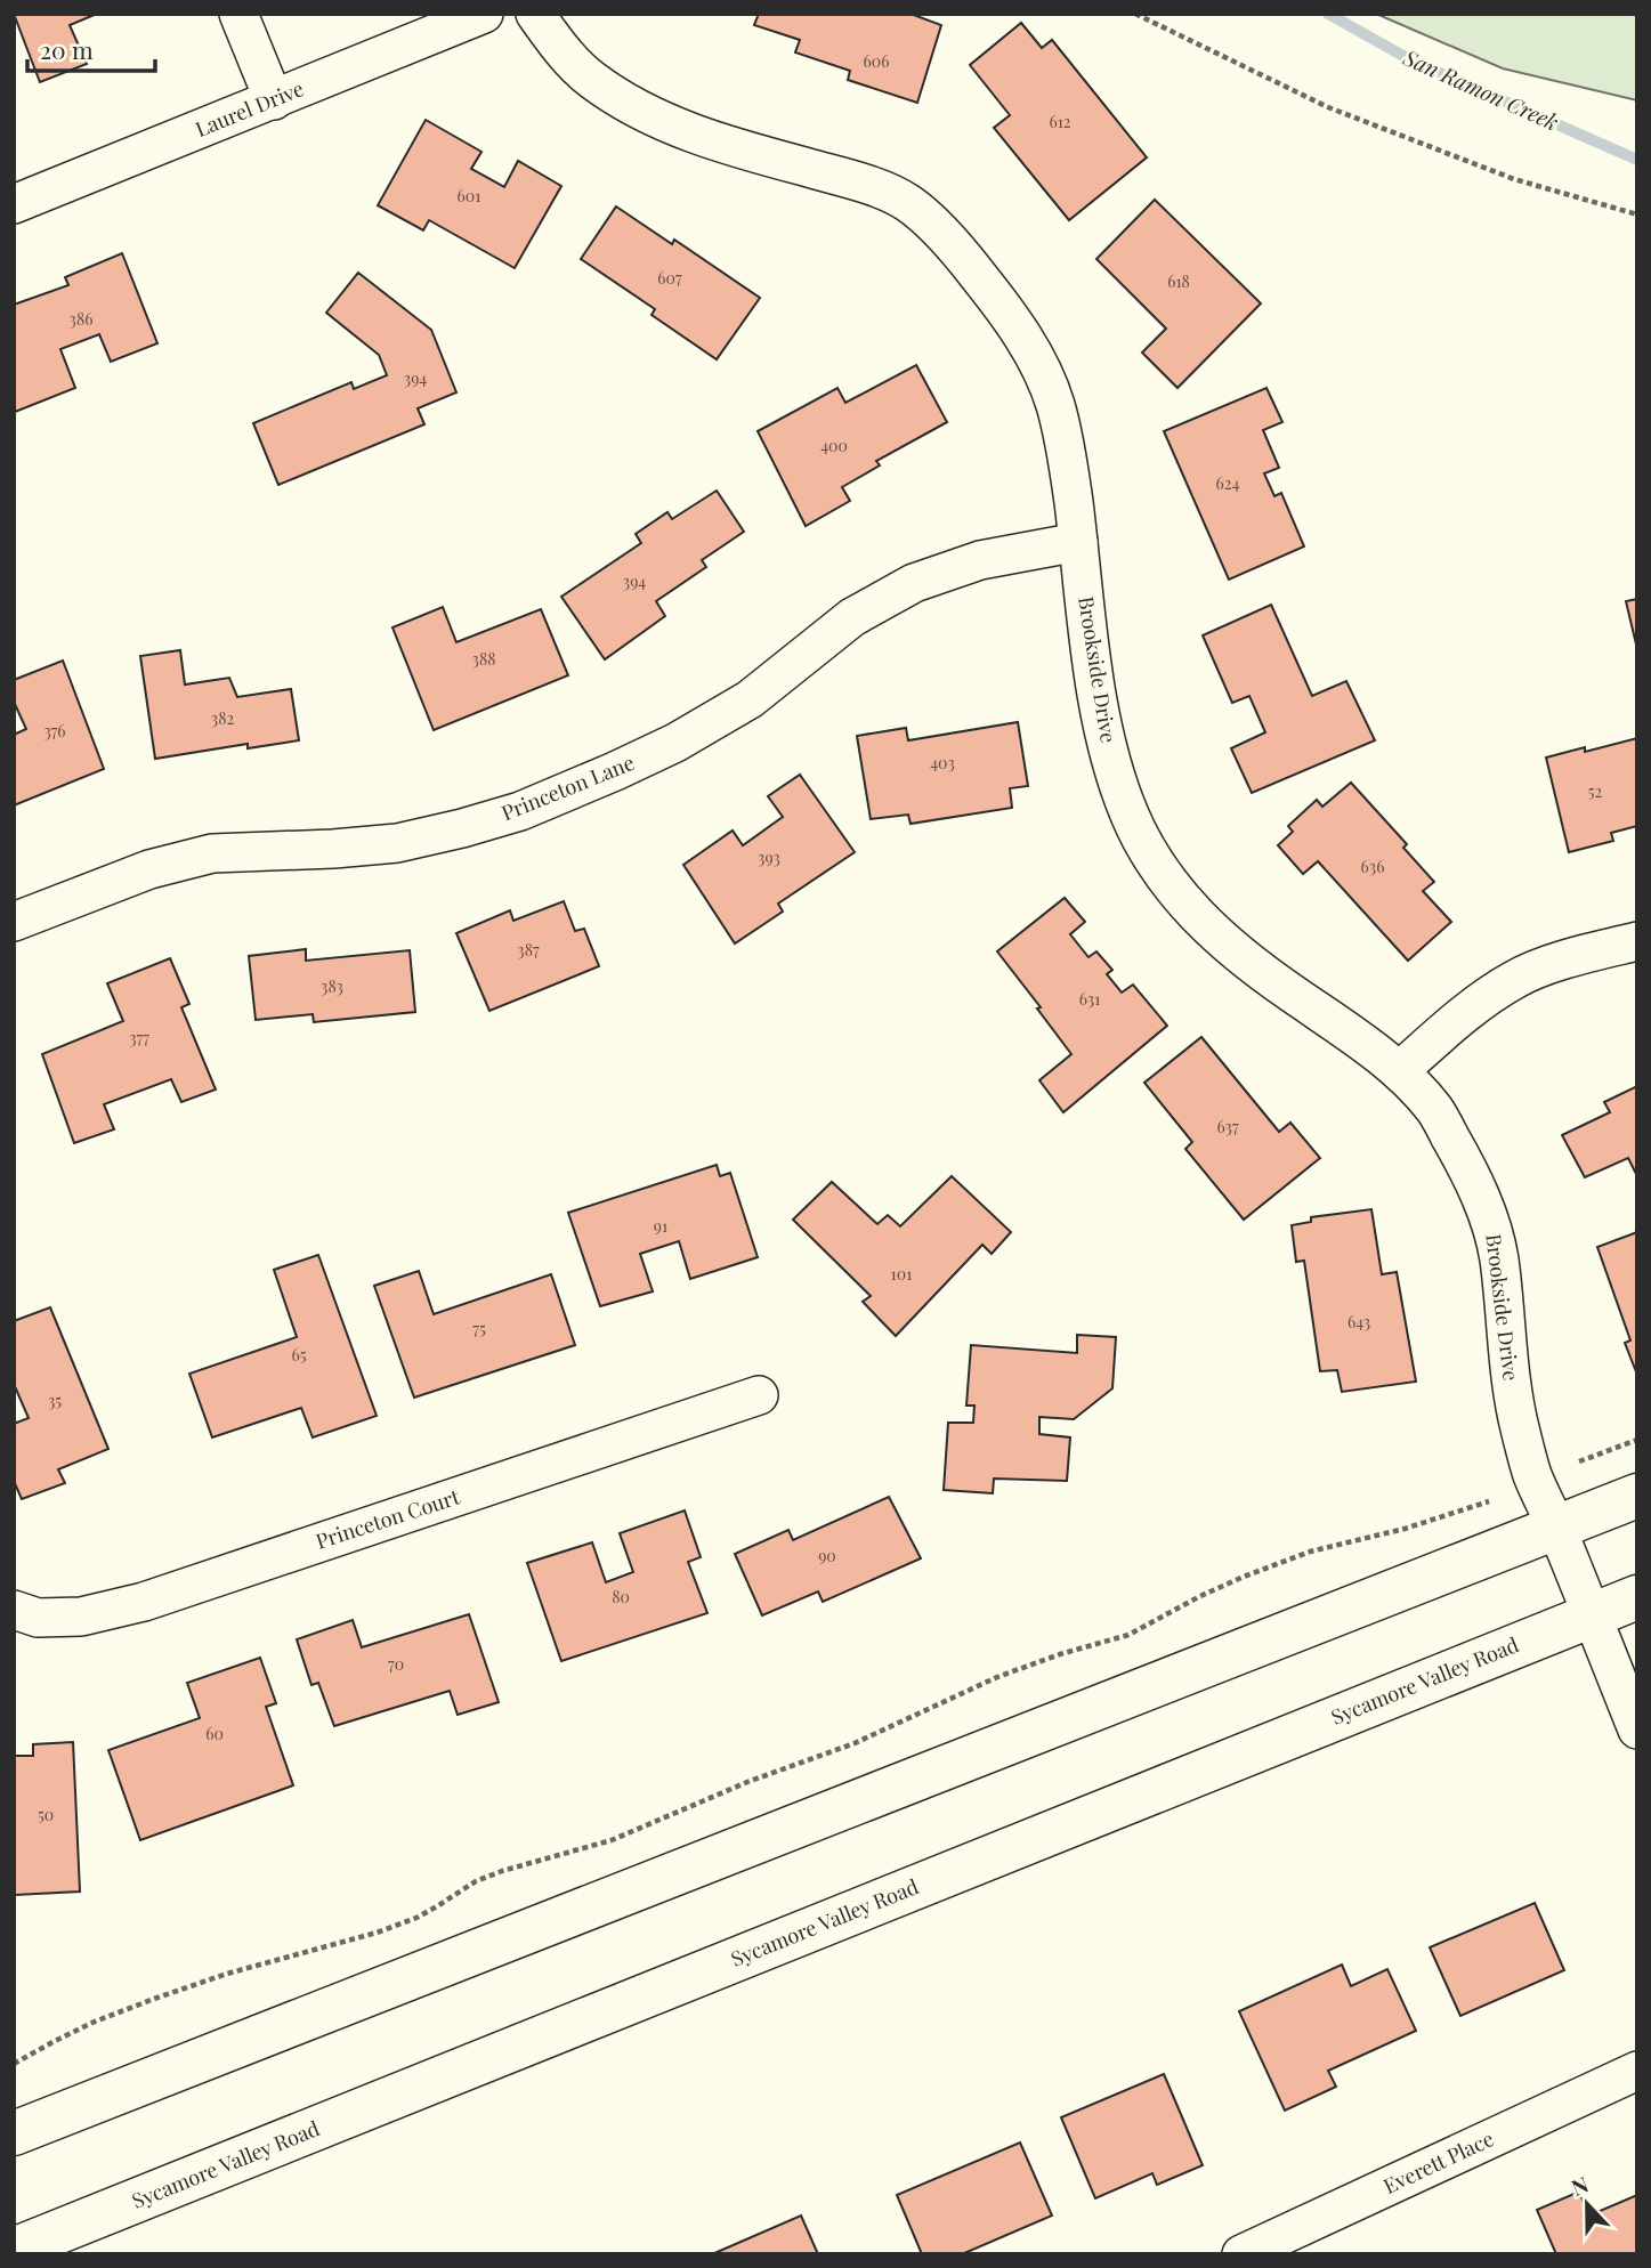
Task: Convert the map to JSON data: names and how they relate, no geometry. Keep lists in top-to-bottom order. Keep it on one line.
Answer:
{"streets":{"main road":["Sycamore Valley Road"],"street":["Laurel Drive","Brookside Drive","Princeton Lane","Princeton Court","Everett Place"]},"crossings":[["Brookside Drive","Princeton Lane"],["Brookside Drive","Sycamore Valley Road"]],"water":["San Ramon Creek"],"house_numbers":["606","612","601","607","618","386","394","400","624","394","388","382","376","403","52","393","636","387","383","631","377","637","91","101","643","75","65","35","90","80","70","60","50"],"scale_bar":"20 m","north":"top"}
